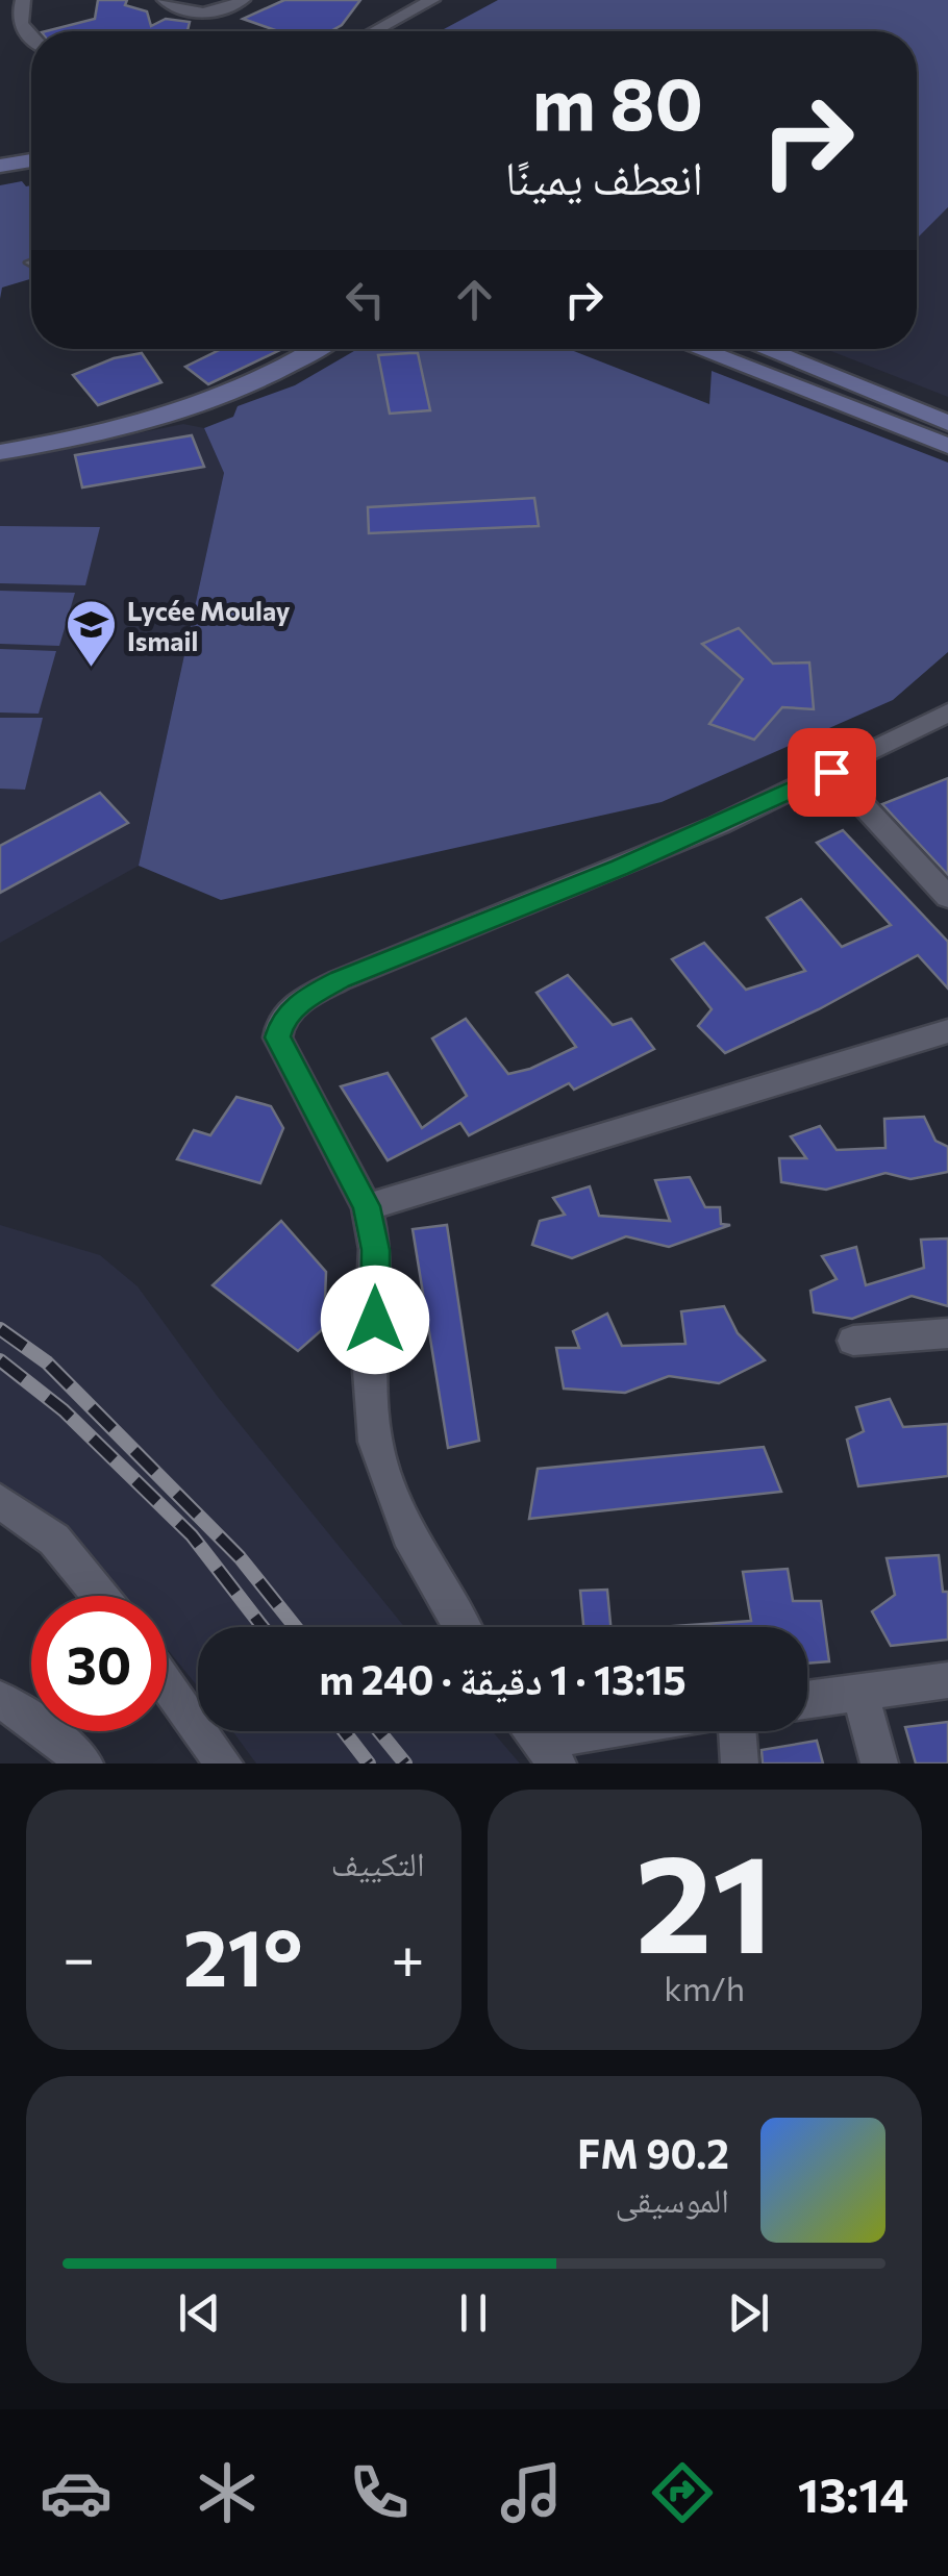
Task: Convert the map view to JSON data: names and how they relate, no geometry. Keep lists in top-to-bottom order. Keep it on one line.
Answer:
{"places":{"school or university":["Lycée Moulay Ismail"]},"page":{"turn":["80 m","انعطف يمينًا"],"limit":"30","trip":"13:15 · 1 دقيقة · 240 m","tile":[["21","km/h"],"التكييف"],"heat":["−","21°","+"],"song":["90.2 FM","الموسيقى"],"tabs":"13:14"}}
